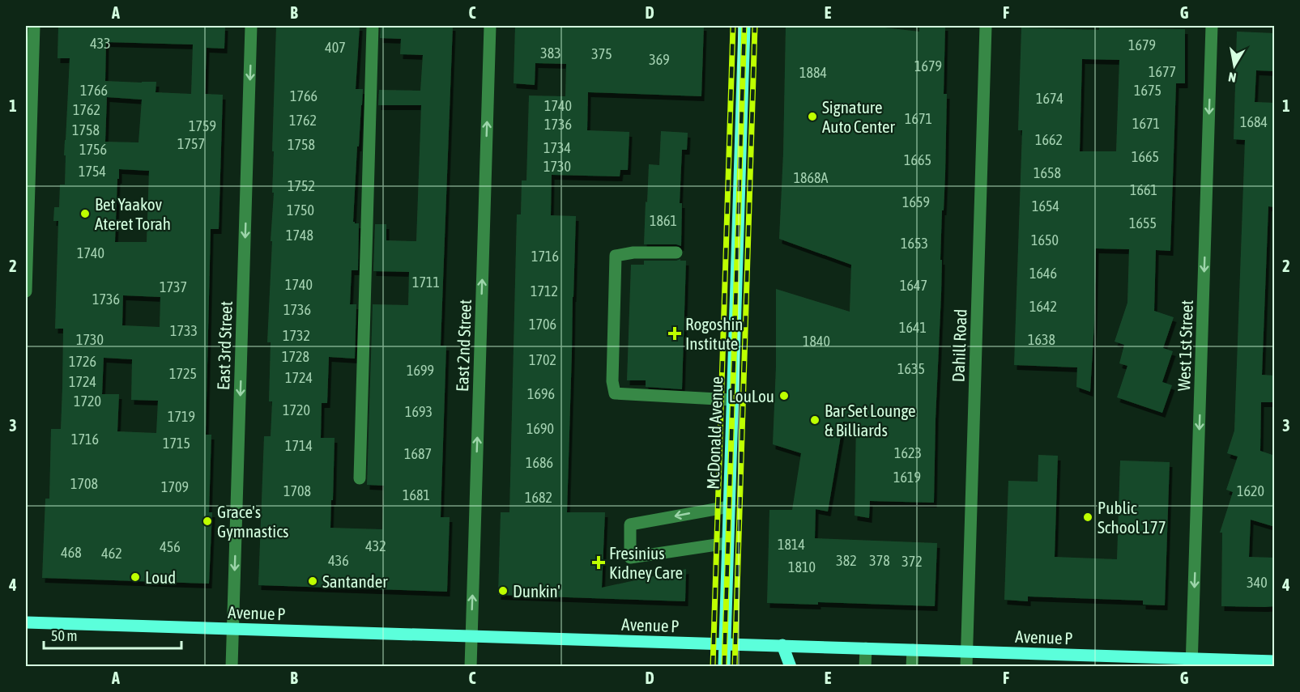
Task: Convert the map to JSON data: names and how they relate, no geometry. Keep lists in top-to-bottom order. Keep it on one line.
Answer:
{"streets":{"main road":["McDonald Avenue","Avenue P"],"street":["East 3rd Street","East 2nd Street","Dahill Road","West 1st Street"]},"crossings":[["East 3rd Street","Avenue P"],["East 2nd Street","Avenue P"],["Dahill Road","Avenue P"],["West 1st Street","Avenue P"],["McDonald Avenue","Avenue P"]],"one_way":["East 3rd Street","East 2nd Street","West 1st Street"],"places":{"other":["Signature Auto Center","Bet Yaakov Ateret Torah","LouLou","Bar Set Lounge & Billiards","Public School 177","Grace's Gymnastics","Loud","Santander","Dunkin'"],"health":["Rogoshin Institute","Fresinius Kidney Care"]},"house_numbers":["433","1679","407","383","375","369","1679","1677","1884","1766","1675","1766","1674","1740","1762","1671","1762","1684","1671","1736","1759","1758","1662","1757","1758","1734","1756","1665","1665","1730","1754","1658","1868A","1752","1661","1659","1654","1750","1861","1655","1748","1650","1653","1740","1716","1646","1711","1740","1647","1737","1712","1736","1642","1736","1706","1641","1733","1732","1730","1638","1840","1728","1702","1726","1635","1699","1725","1724","1724","1696","1720","1720","1693","1719","1690","1716","1715","1714","1623","1687","1686","1619","1708","1709","1708","1620","1681","1682","1814","432","456","468","462","436","382","378","372","1810","340"],"scale_bar":"50 m","north":"bottom","grid":{"columns":["A","B","C","D","E","F","G"],"rows":["1","2","3","4"]}}
